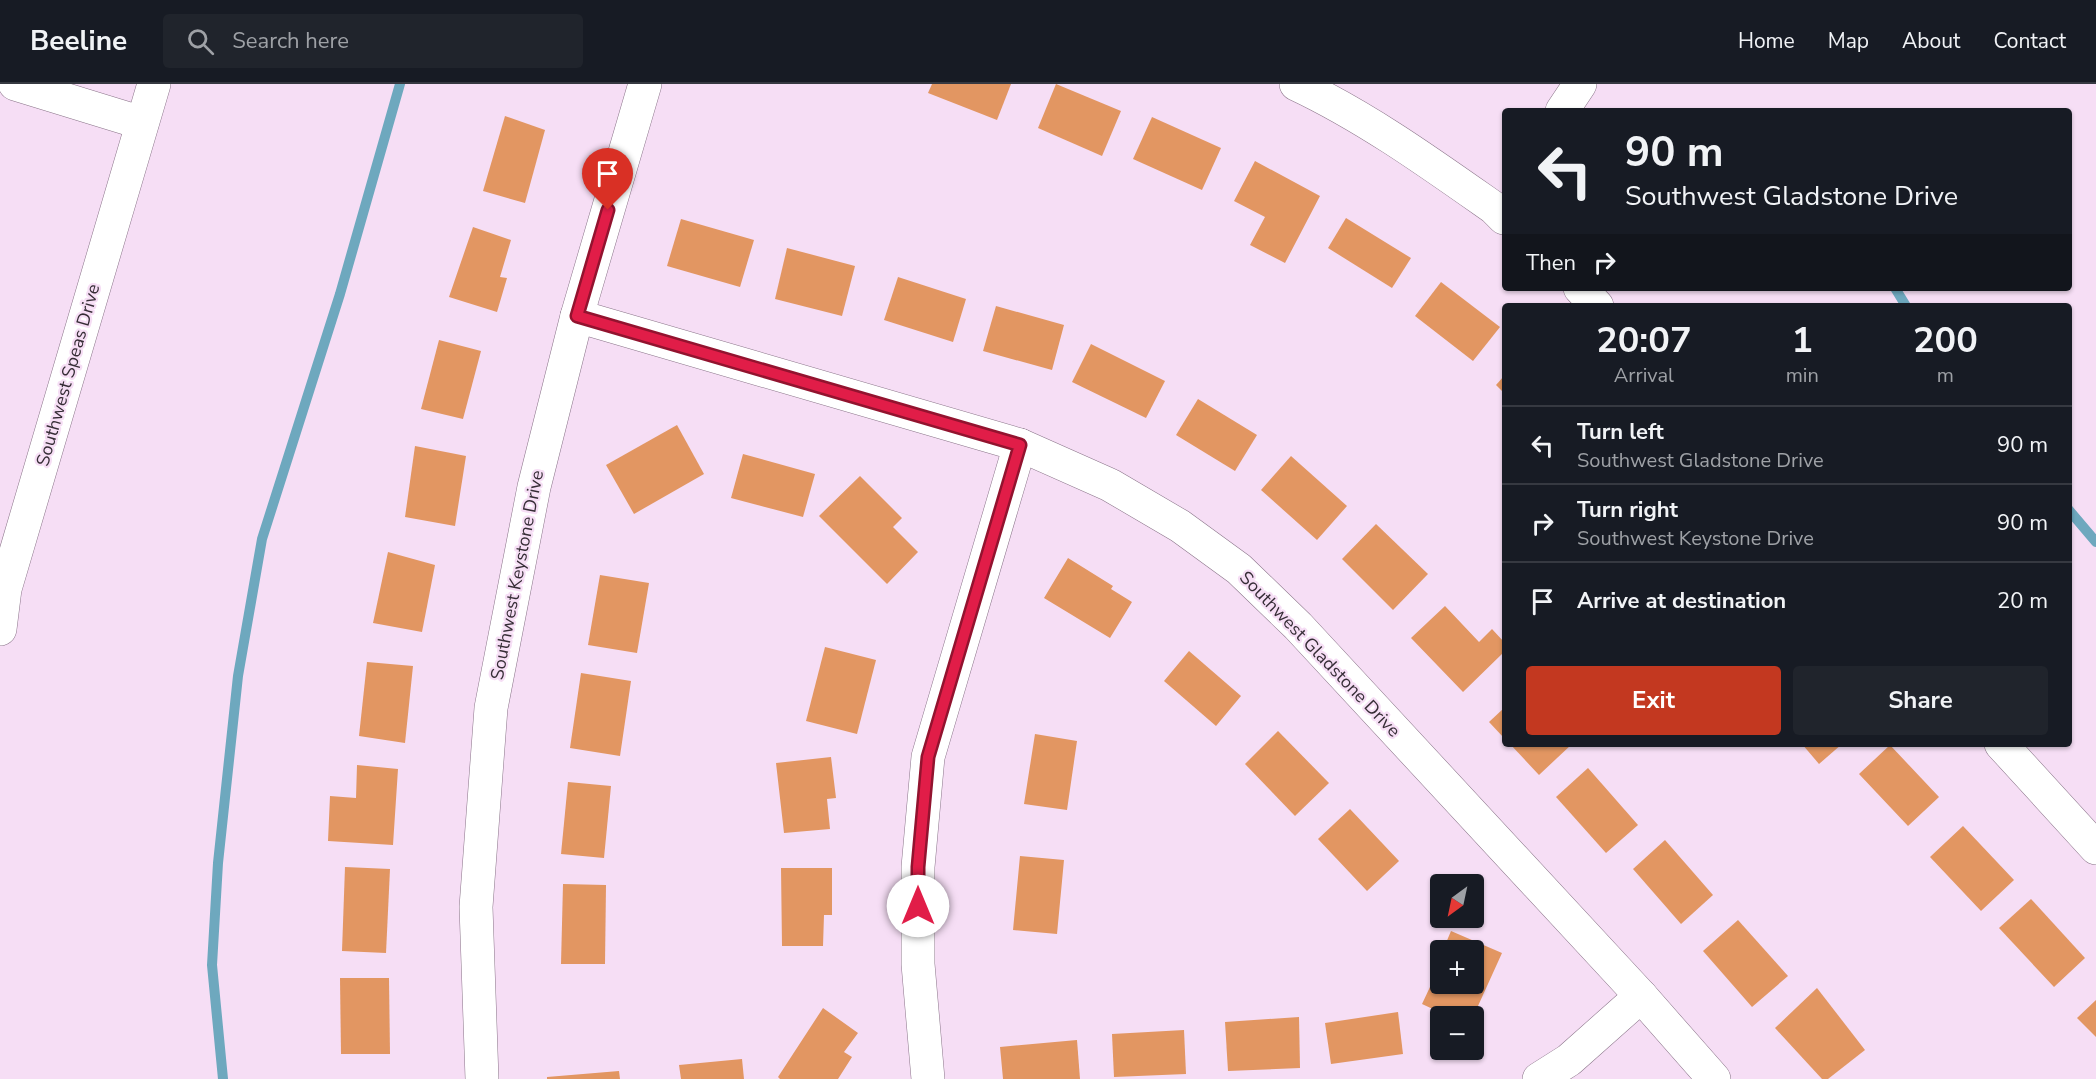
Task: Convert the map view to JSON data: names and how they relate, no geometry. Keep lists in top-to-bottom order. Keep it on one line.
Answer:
{"streets":{"street":["Southwest Speas Drive","Southwest Keystone Drive","Southwest Gladstone Drive"]},"crossings":[["Southwest Keystone Drive","Southwest Gladstone Drive"]],"north":"bottom left","page":{"header":"Beeline","search":"Search here","nav":["Home","Map","About","Contact"],"turn":["90 m","Southwest Gladstone Drive"],"then":"Then","eta":["20:07","Arrival","1","min","200","m"],"list":[{"name":"Turn left","note":"Southwest Gladstone Drive","value":"90 m"},{"name":"Turn right","note":"Southwest Keystone Drive","value":"90 m"},{"name":"Arrive at destination","value":"20 m"}],"buttons":["Exit","Share"],"map_buttons":["+","−"]}}
